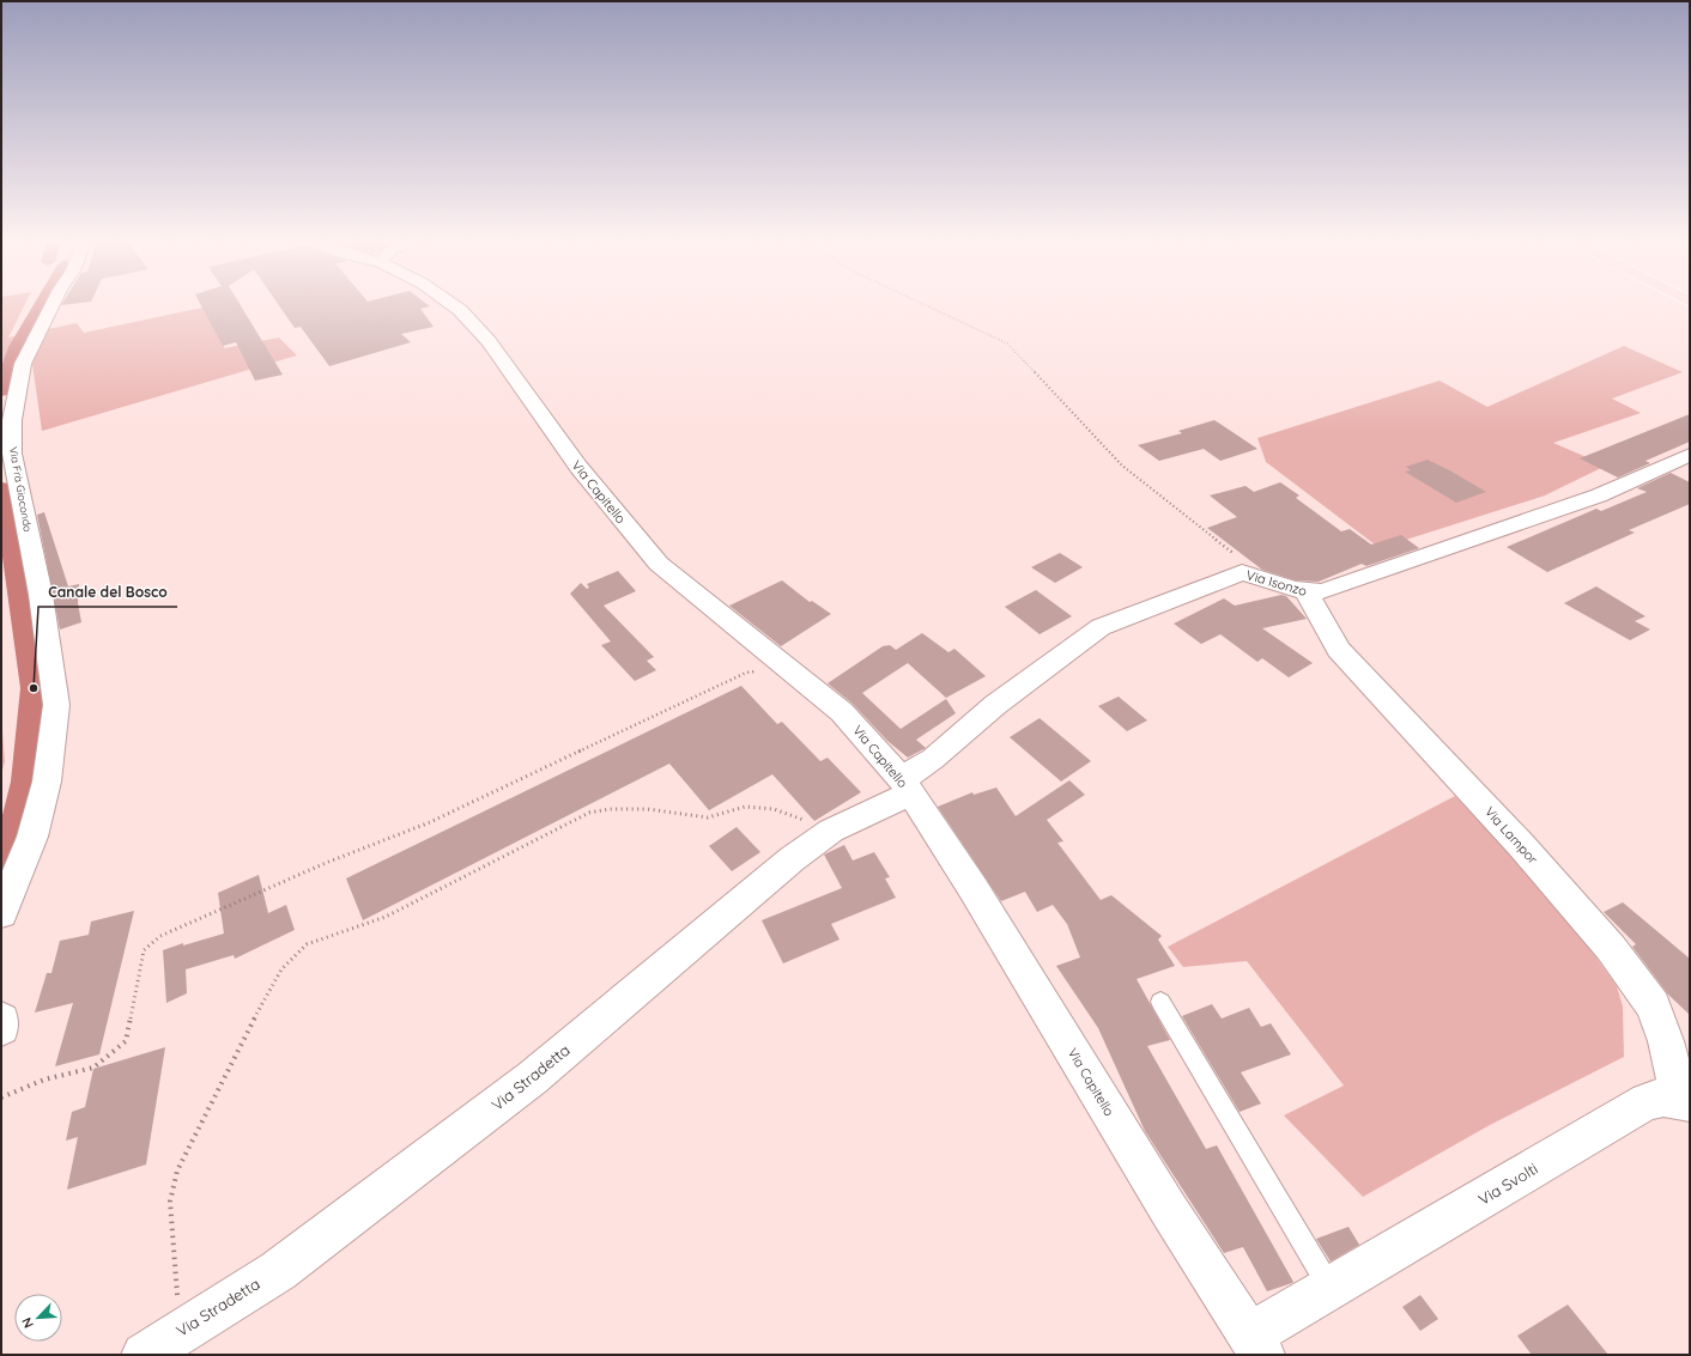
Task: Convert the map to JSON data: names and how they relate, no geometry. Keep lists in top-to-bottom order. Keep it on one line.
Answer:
{"streets":{"street":["Via Frà Giocondo","Via Capitello","Via Isonzo","Via Lampor","Via Stradetta","Via Svolti"]},"crossings":[["Via Capitello","Via Isonzo"],["Via Capitello","Via Stradetta"],["Via Capitello","Via Svolti"],["Via Isonzo","Via Lampor"],["Via Isonzo","Via Stradetta"],["Via Lampor","Via Svolti"]],"places":["Canale del Bosco"],"north":"bottom left"}
